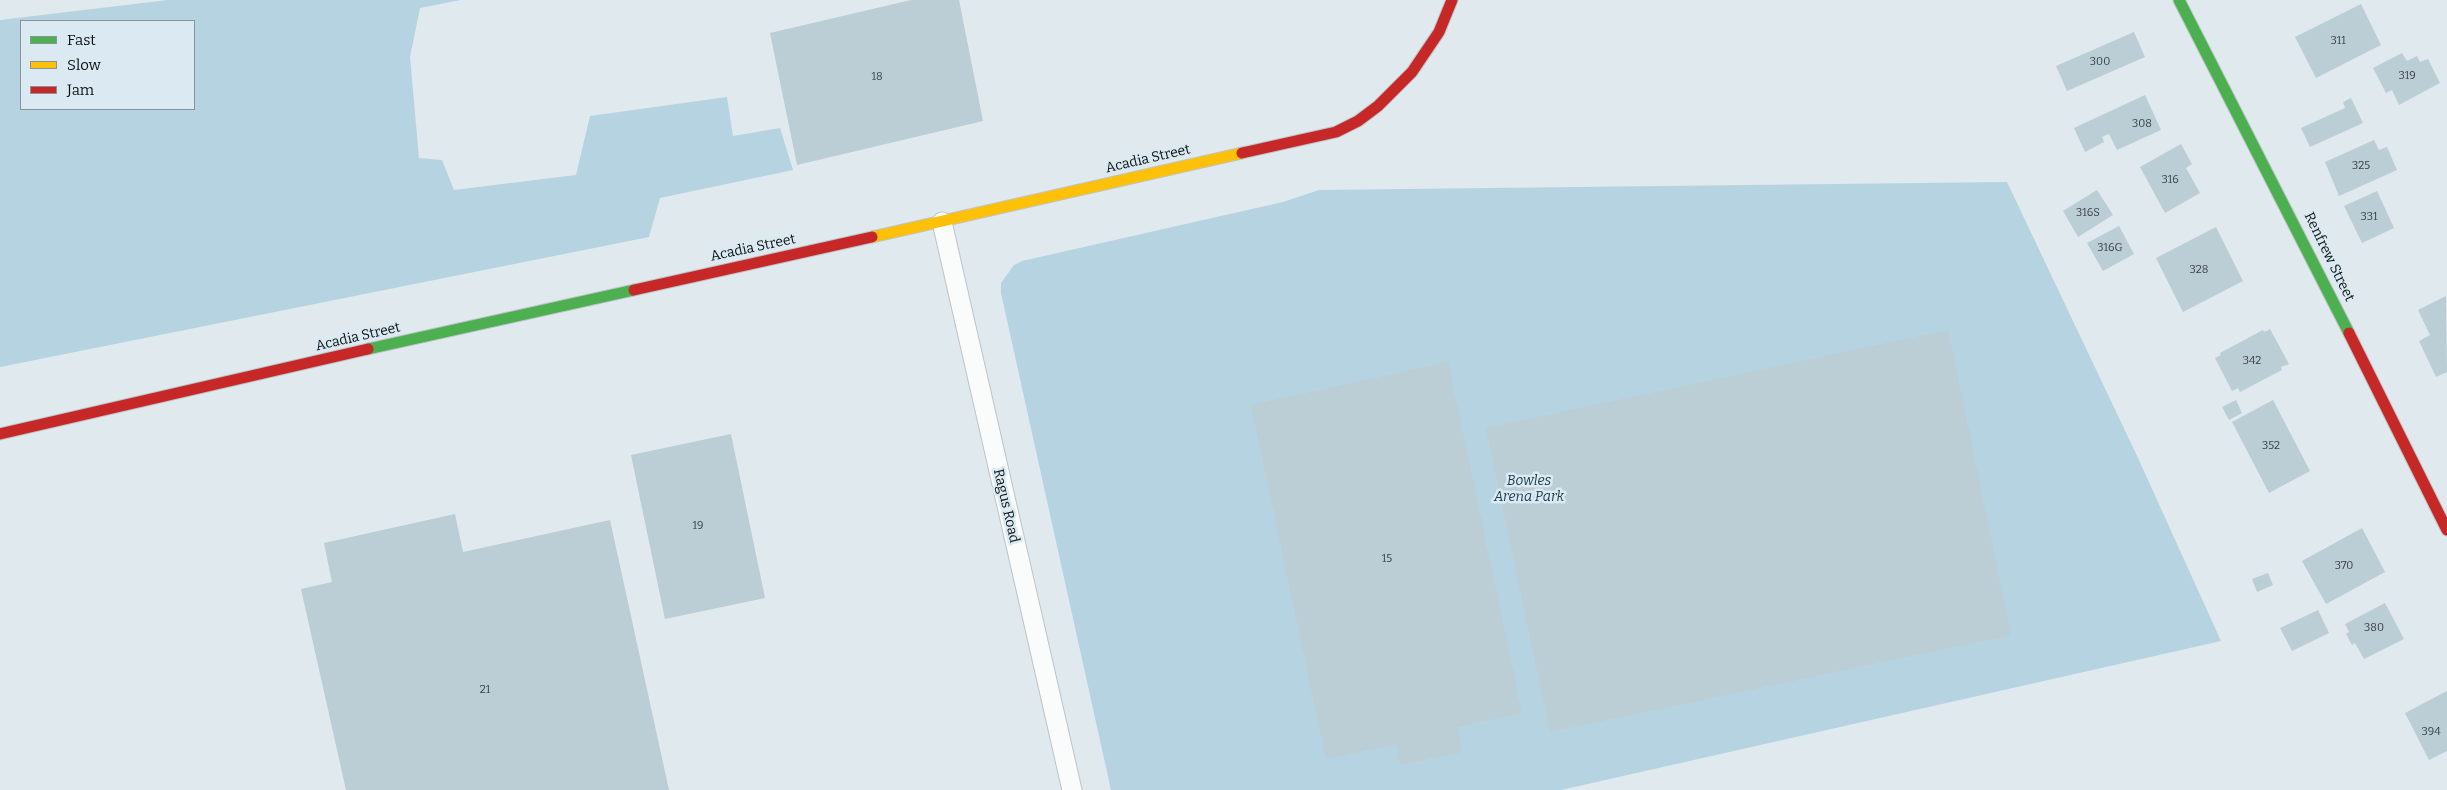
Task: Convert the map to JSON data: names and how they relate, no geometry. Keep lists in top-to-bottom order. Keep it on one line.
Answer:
{"streets":{"street":["Acadia Street","Renfrew Street"],"lane":["Ragus Road"]},"crossings":[["Acadia Street","Ragus Road"]],"parks":["Bowles Arena Park"],"house_numbers":["311","300","319","18","308","325","316","316S","331","316G","328","342","352","19","15","370","380","21","394"],"legend":["Fast","Slow","Jam"]}
